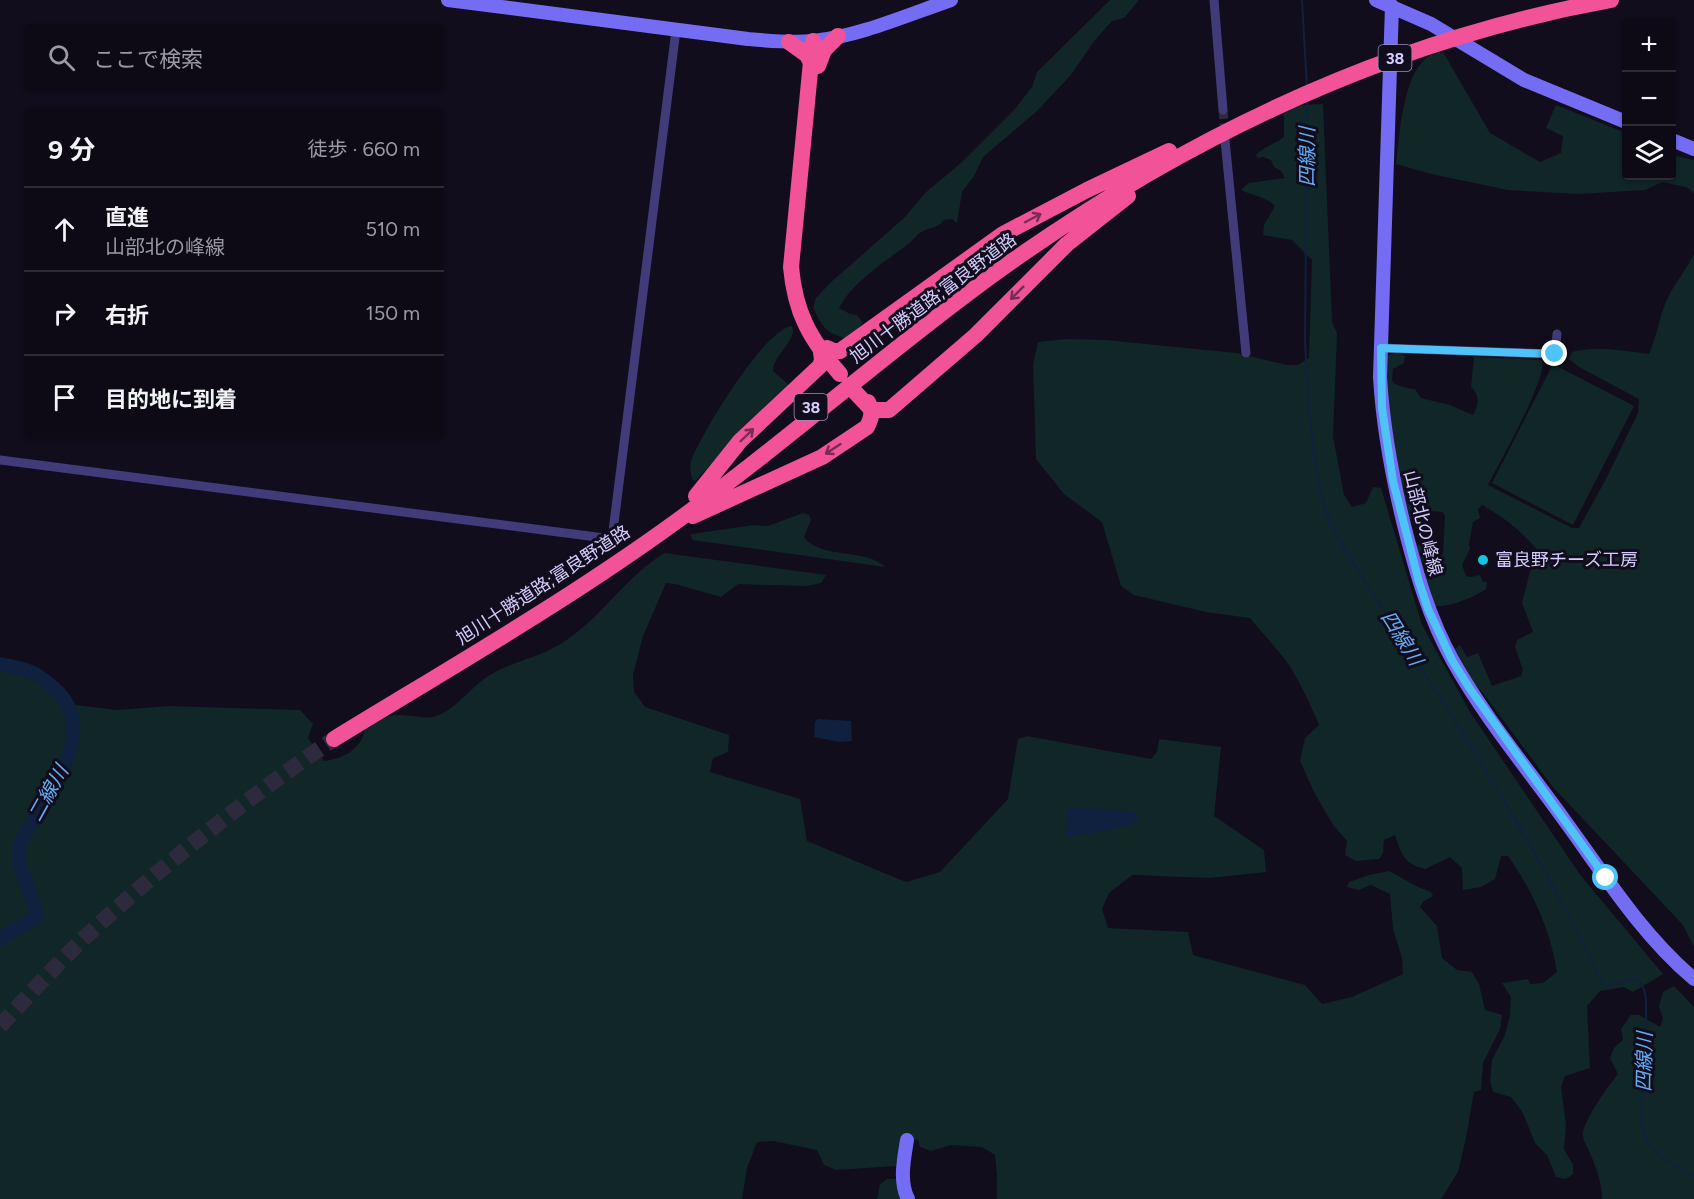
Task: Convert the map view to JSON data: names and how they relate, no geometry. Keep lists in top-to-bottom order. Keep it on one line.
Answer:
{"streets":{"highway":["38","旭川十勝道路;富良野道路"],"main road":["山部北の峰線"]},"crossings":[["38","旭川十勝道路;富良野道路"]],"water":["四線川","二線川"],"places":["富良野チーズ工房"],"page":{"map_buttons":["+","−"],"search":"ここで検索","heading":["9 分","徒歩 · 660 m"],"list":[["直進","山部北の峰線","510 m"],["右折","150 m"],"目的地に到着"]}}
